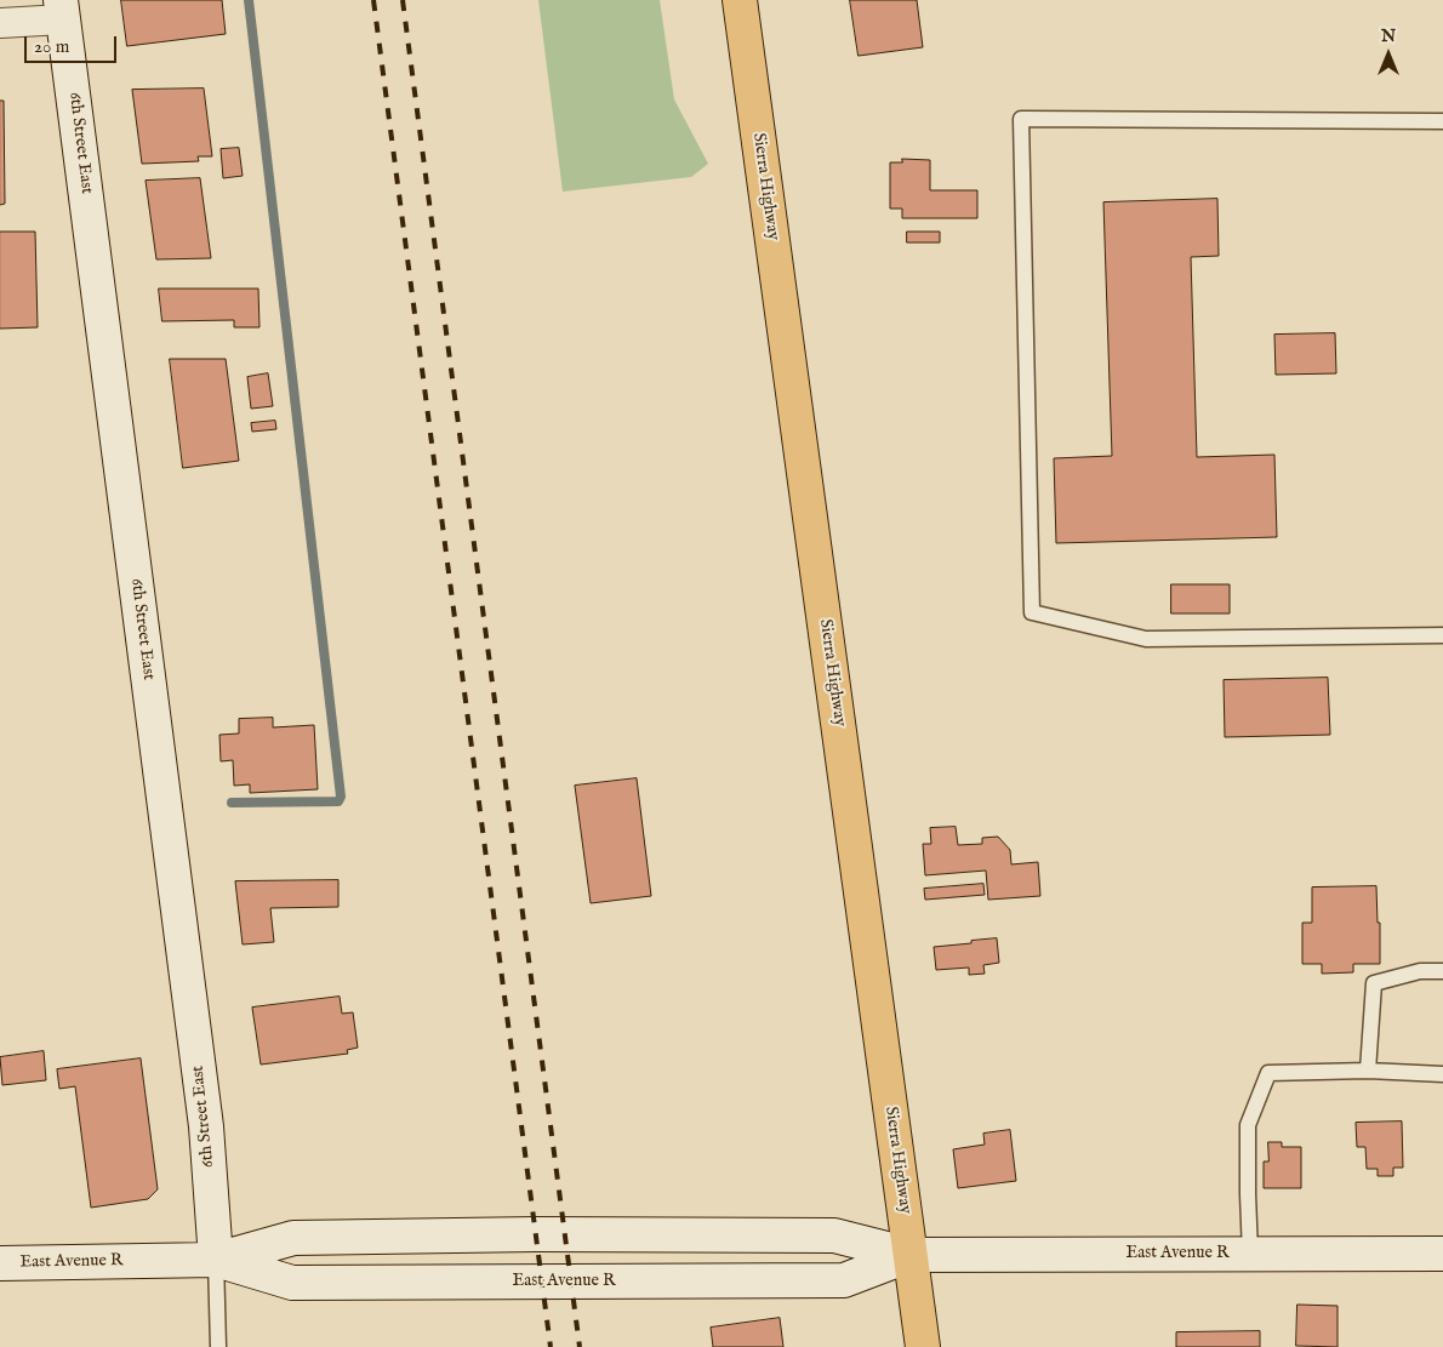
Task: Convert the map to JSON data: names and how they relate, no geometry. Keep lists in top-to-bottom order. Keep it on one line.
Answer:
{"streets":{"highway":["Sierra Highway"],"street":["6th Street East","East Avenue R"]},"crossings":[["6th Street East","East Avenue R"],["Sierra Highway","East Avenue R"]],"scale_bar":"20 m","north":"top"}
